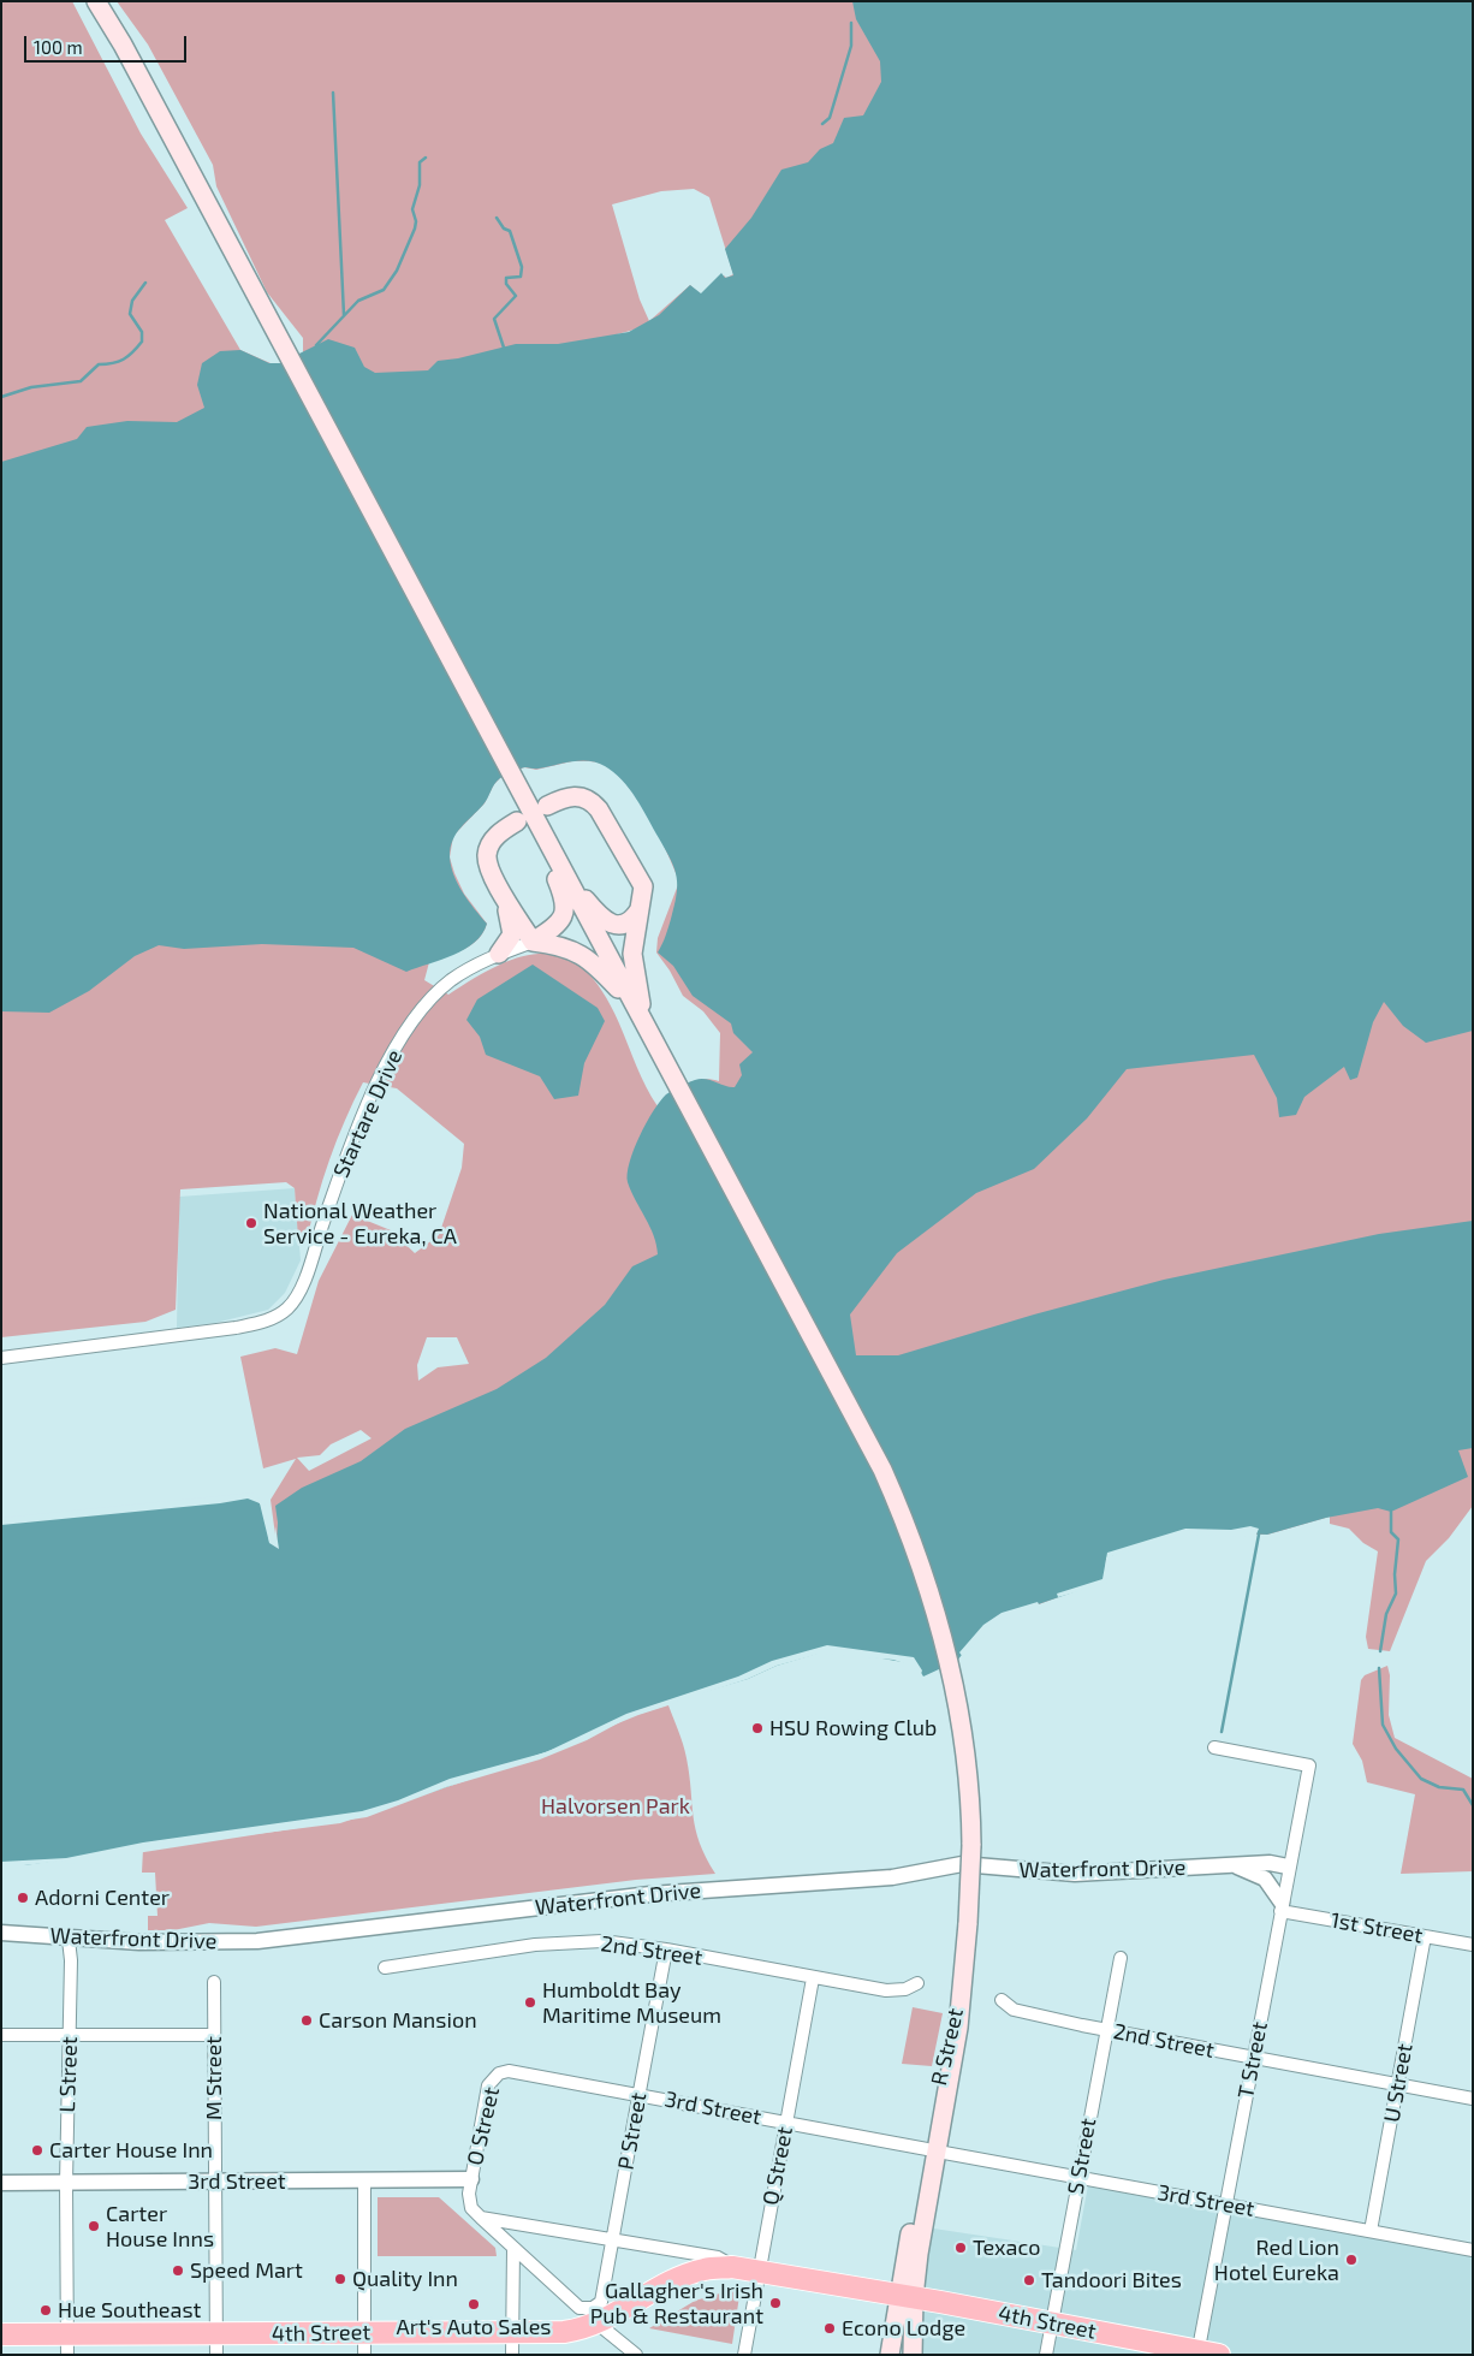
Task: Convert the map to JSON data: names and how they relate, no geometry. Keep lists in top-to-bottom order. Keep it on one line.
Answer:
{"streets":{"highway":["4th Street"],"main road":["R Street"],"street":["Startare Drive","Waterfront Drive","1st Street","2nd Street","T Street","L Street","M Street","U Street","3rd Street","O Street","P Street","S Street","Q Street"]},"crossings":[["Waterfront Drive","1st Street"],["Waterfront Drive","T Street"],["Waterfront Drive","L Street"],["1st Street","T Street"],["1st Street","U Street"],["2nd Street","T Street"],["2nd Street","U Street"],["2nd Street","P Street"],["2nd Street","S Street"],["2nd Street","Q Street"],["R Street","3rd Street"],["R Street","4th Street"],["T Street","3rd Street"],["T Street","4th Street"],["L Street","3rd Street"],["L Street","4th Street"],["M Street","3rd Street"],["M Street","4th Street"],["U Street","3rd Street"],["3rd Street","O Street"],["3rd Street","P Street"],["3rd Street","S Street"],["3rd Street","Q Street"],["P Street","4th Street"],["S Street","4th Street"],["Q Street","4th Street"]],"parks":["Halvorsen Park"],"places":["National Weather Service - Eureka, CA","HSU Rowing Club","Adorni Center","Humboldt Bay Maritime Museum","Carson Mansion","Carter House Inn","Carter House Inns","Texaco","Red Lion Hotel Eureka","Speed Mart","Quality Inn","Tandoori Bites","Gallagher's Irish Pub & Restaurant","Art's Auto Sales","Hue Southeast","Econo Lodge"],"scale_bar":"100 m"}
